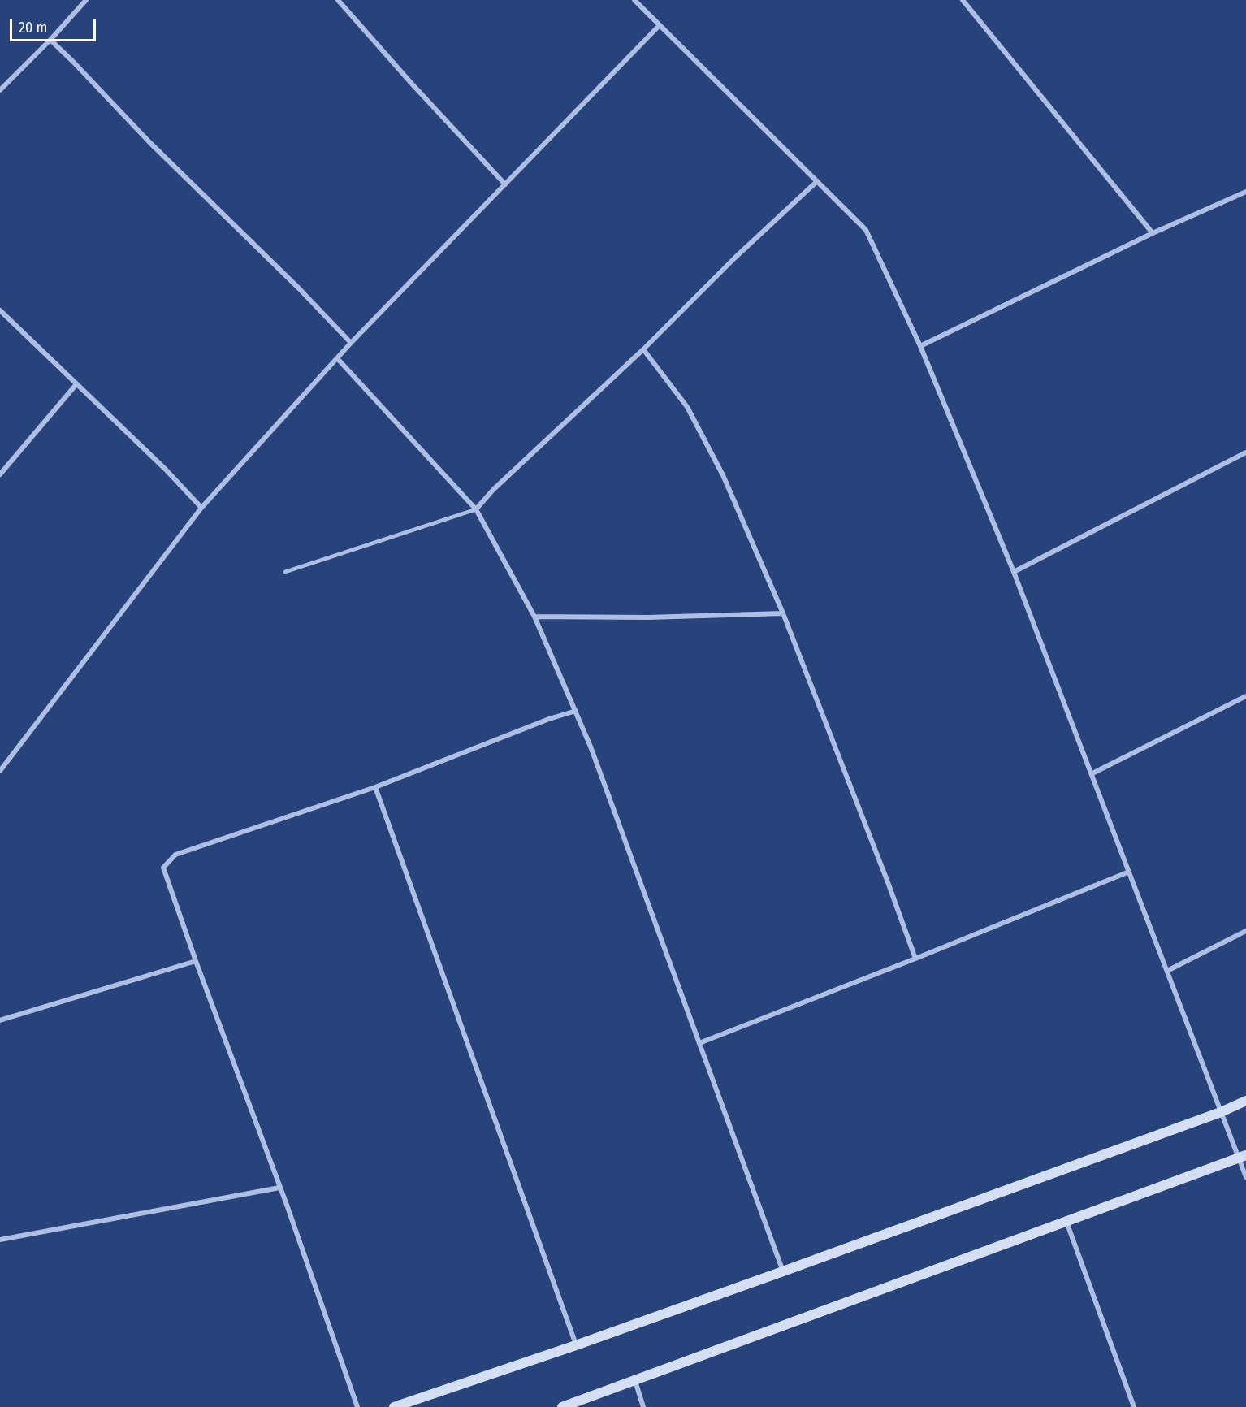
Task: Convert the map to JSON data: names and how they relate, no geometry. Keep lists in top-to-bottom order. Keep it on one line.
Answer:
{"scale_bar":"20 m"}
